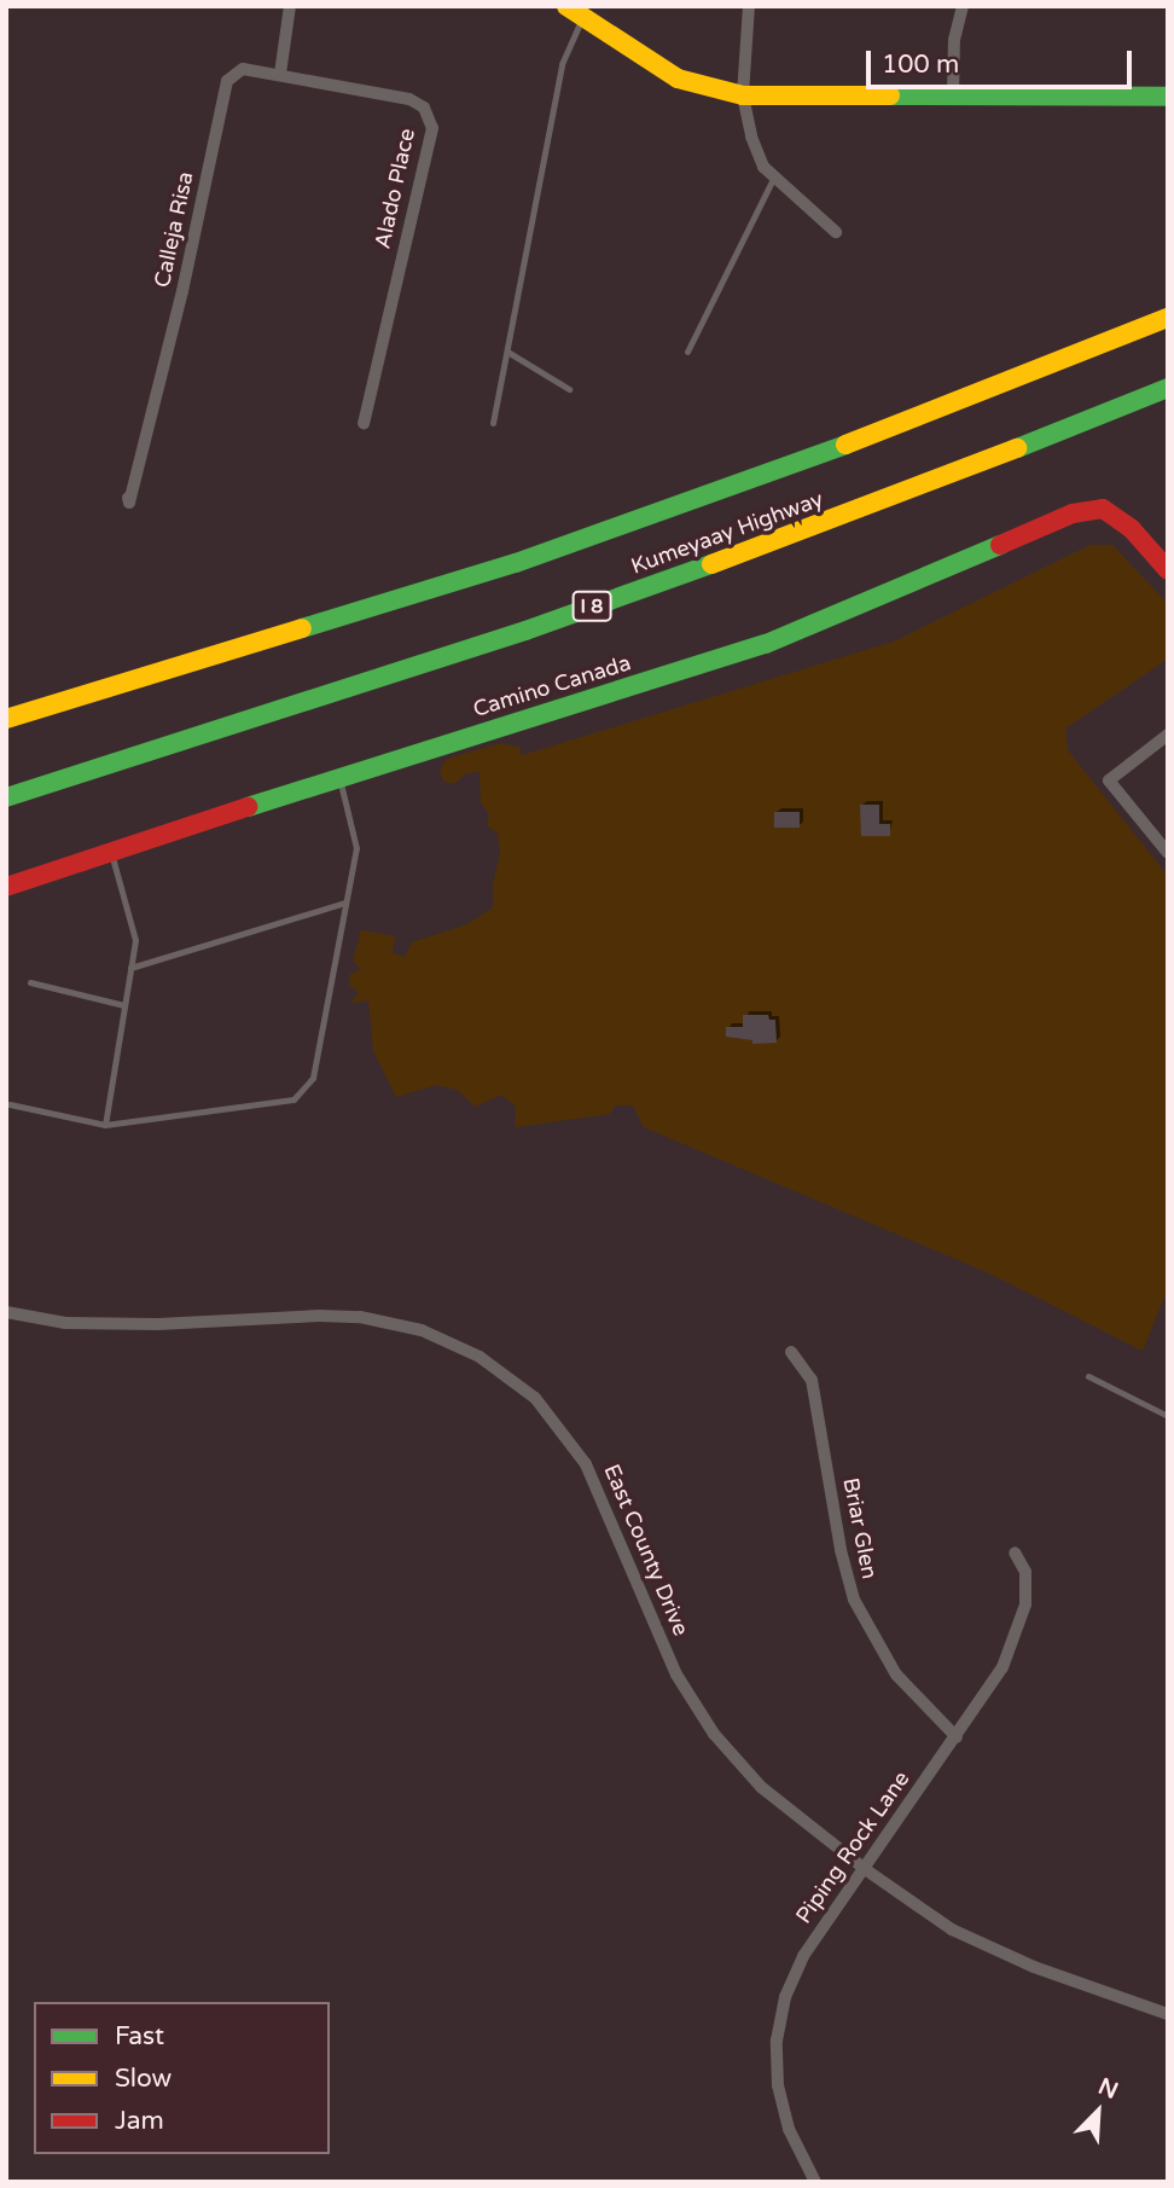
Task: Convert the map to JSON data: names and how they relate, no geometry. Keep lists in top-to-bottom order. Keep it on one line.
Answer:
{"streets":{"main road":["Kumeyaay Highway","I 8","Camino Canada"],"street":["Alado Place","Calleja Risa","Briar Glen","East County Drive","Piping Rock Lane"]},"crossings":[["Alado Place","Calleja Risa"],["Briar Glen","Piping Rock Lane"],["East County Drive","Piping Rock Lane"]],"legend":["Fast","Slow","Jam"],"scale_bar":"100 m","north":"top right"}
